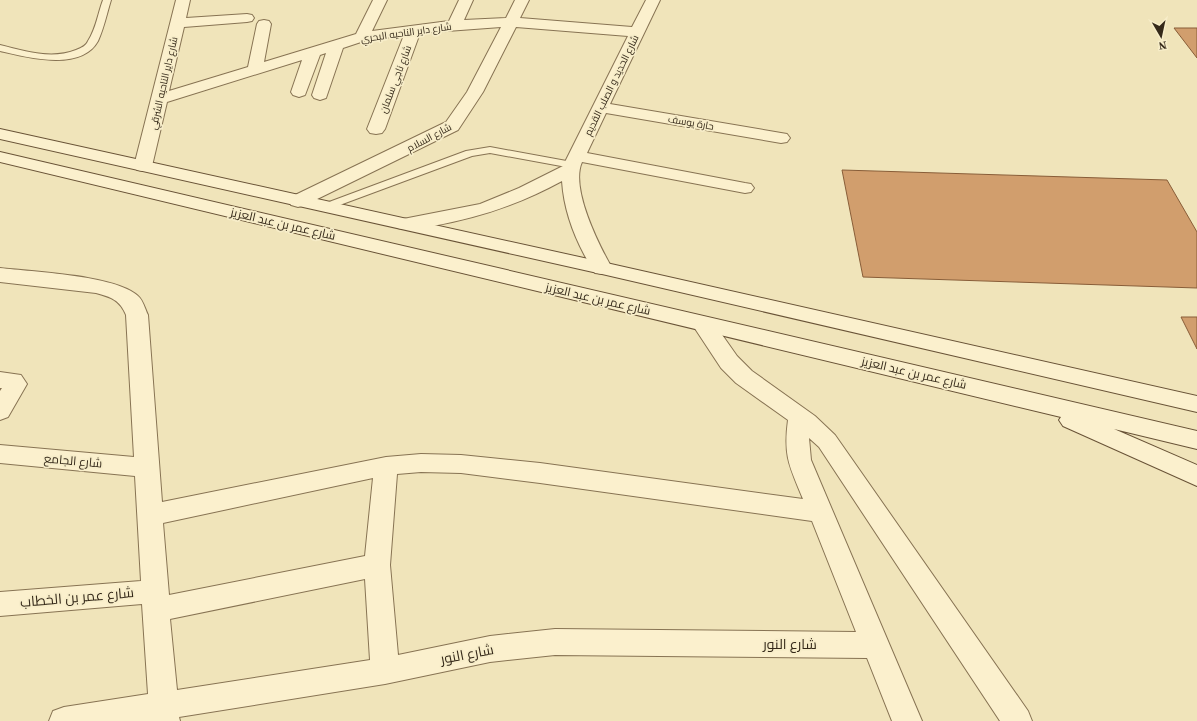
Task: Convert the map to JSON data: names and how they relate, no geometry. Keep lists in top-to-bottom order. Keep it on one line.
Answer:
{"streets":{"street":["شارع داير الناحيه البحري","شارع ناجي سلمان","شارع داير الناحيه الشرقي","شارع الحديد و الصلب القديم","حارة يوسف","شارع السلام","شارع عمر بن عبد العزيز","شارع الجامع","شارع عمر بن الخطاب","شارع النور"]},"crossings":[["شارع داير الناحيه البحري","شارع ناجي سلمان"],["شارع داير الناحيه البحري","شارع داير الناحيه الشرقي"],["شارع داير الناحيه البحري","شارع الحديد و الصلب القديم"],["شارع داير الناحيه البحري","شارع السلام"],["شارع داير الناحيه الشرقي","شارع عمر بن عبد العزيز"],["شارع الحديد و الصلب القديم","حارة يوسف"],["شارع الحديد و الصلب القديم","شارع عمر بن عبد العزيز"],["شارع السلام","شارع عمر بن عبد العزيز"]],"north":"bottom"}
